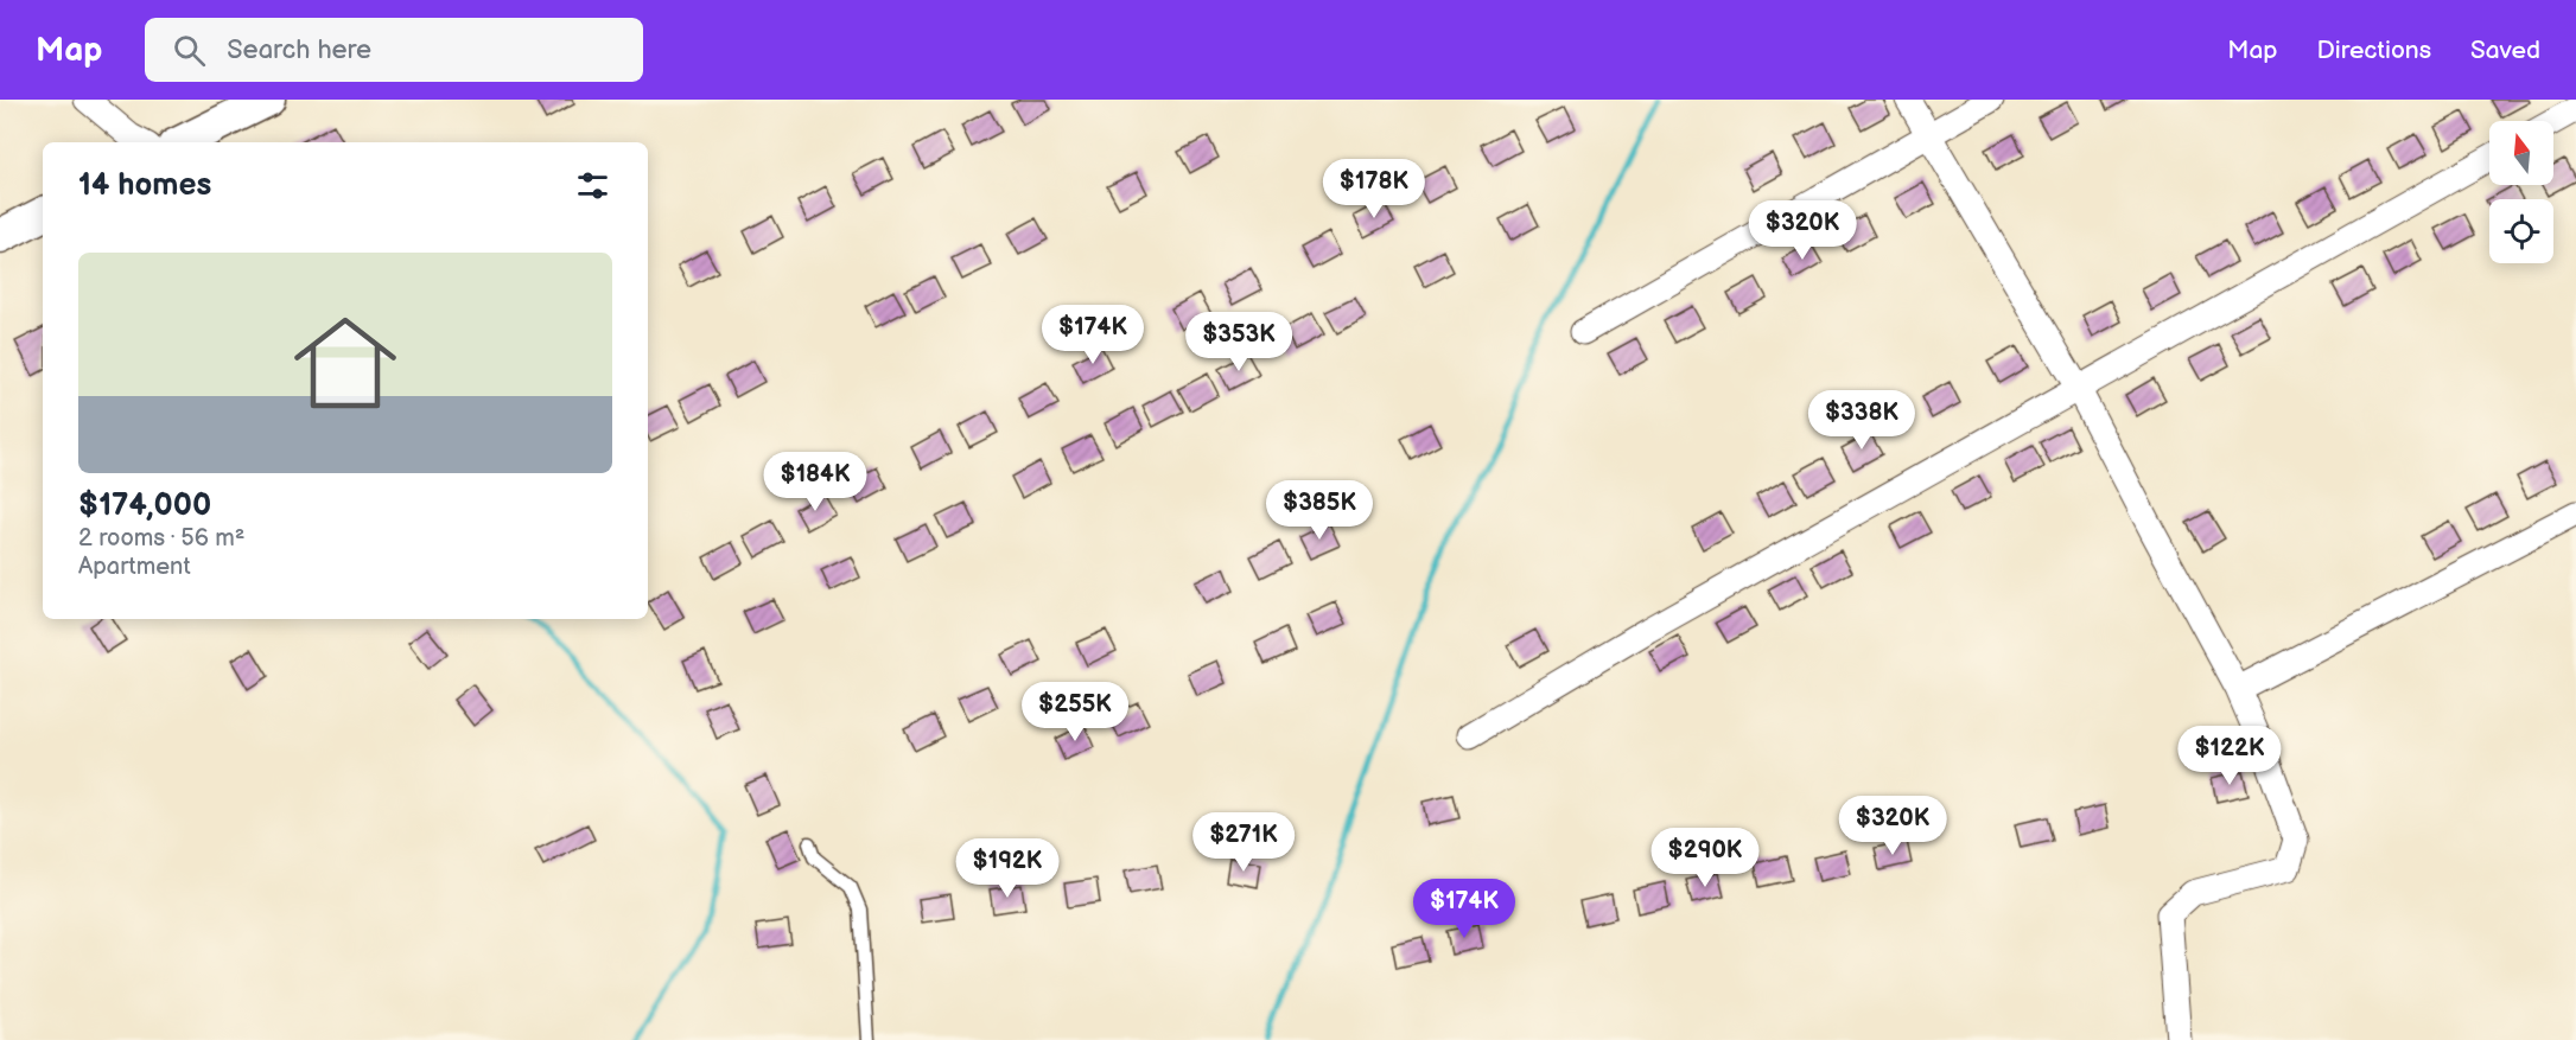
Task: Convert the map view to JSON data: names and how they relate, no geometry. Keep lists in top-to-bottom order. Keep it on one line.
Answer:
{"north":"top","page":{"header":"Map","search":"Search here","nav":["Map","Directions","Saved"],"heading":"14 homes","price":["$178K","$320K","$174K","$353K","$338K","$184K","$385K","$255K","$122K","$320K","$271K","$290K","$192K","$174K"],"list":[{"name":"$174,000","note":"2 rooms · 56 m² · Apartment"}]}}
